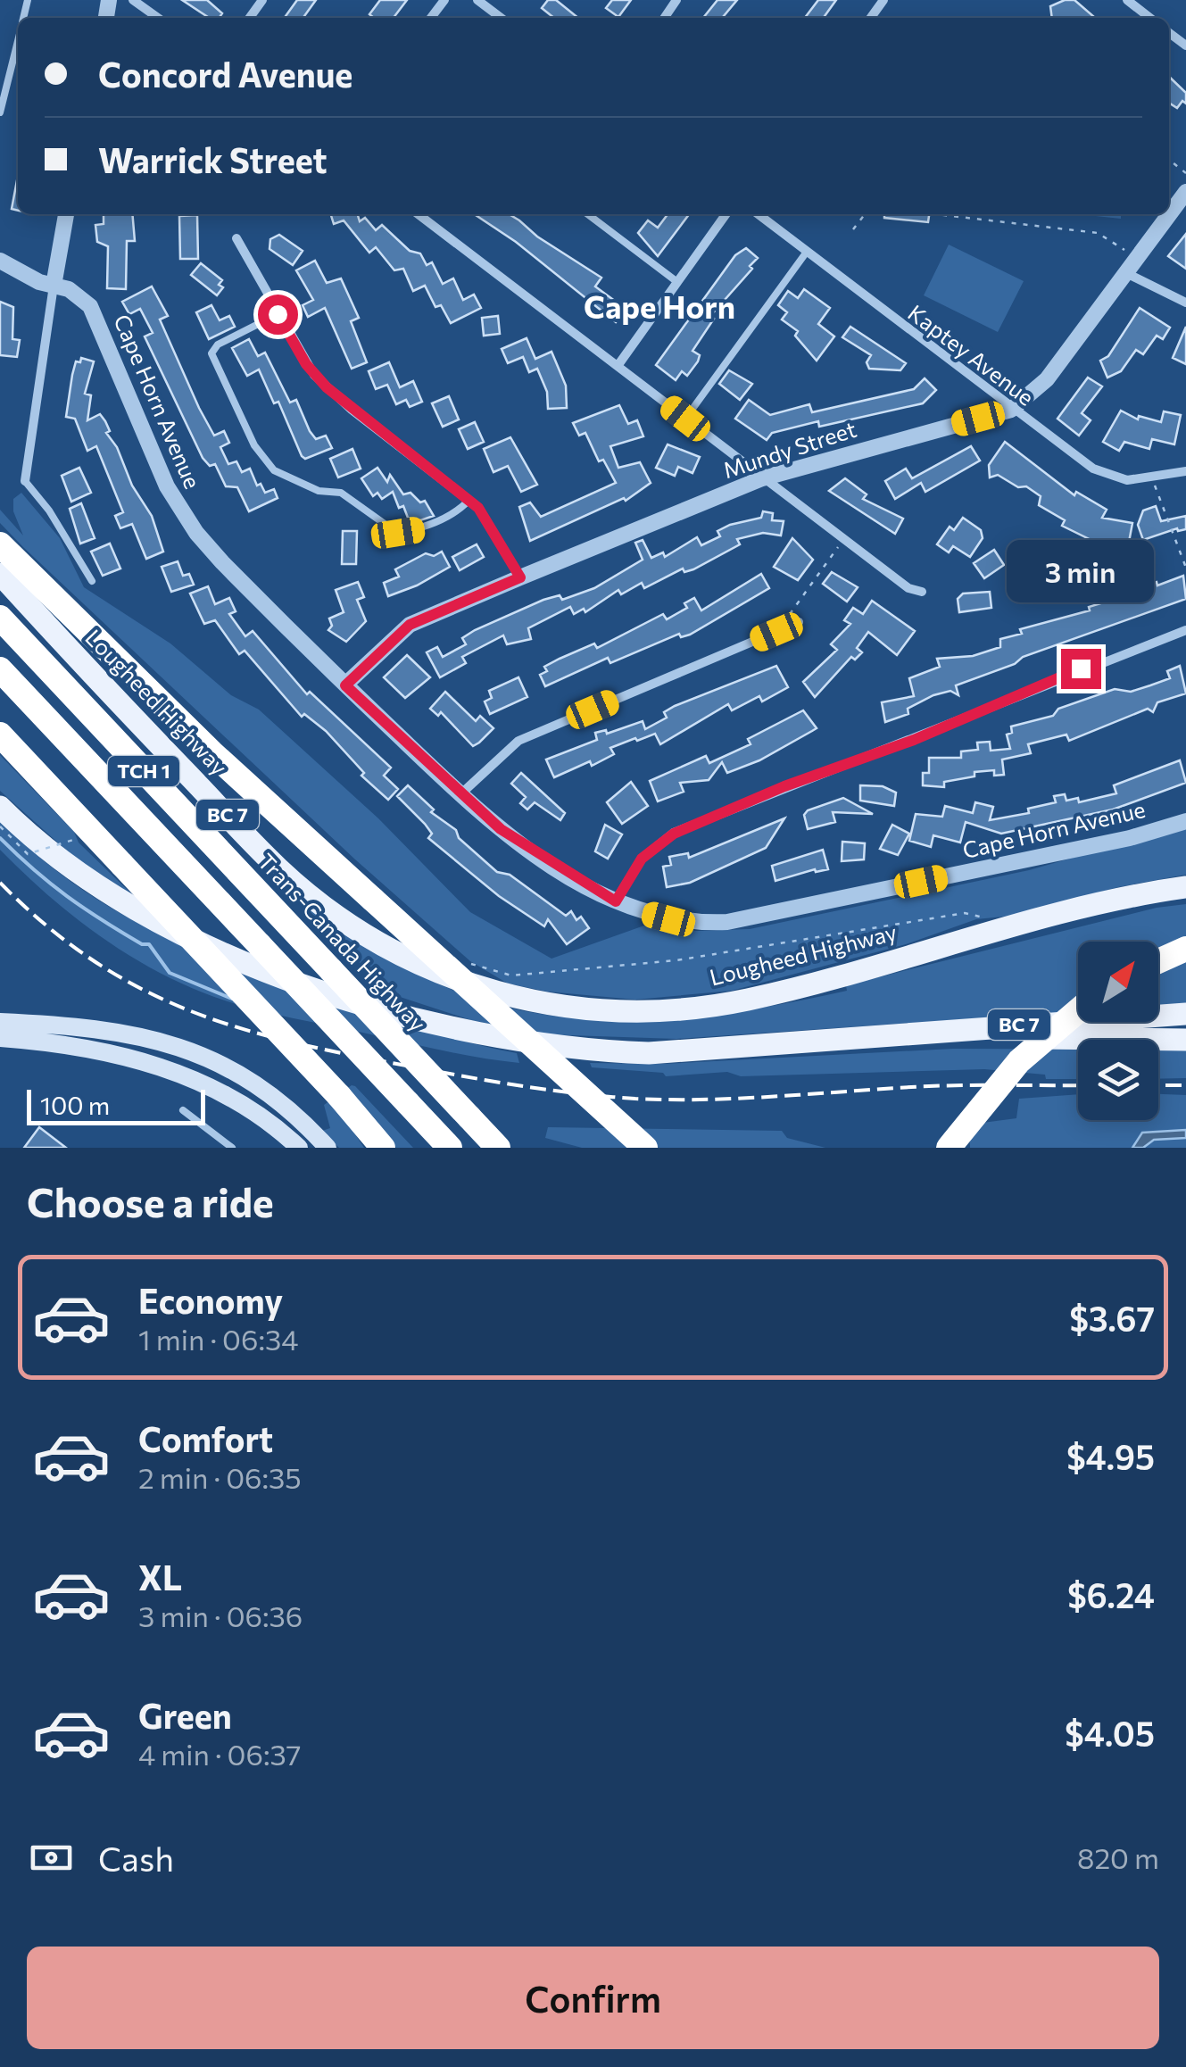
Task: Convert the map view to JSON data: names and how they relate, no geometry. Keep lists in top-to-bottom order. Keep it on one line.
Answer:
{"streets":{"highway":["TCH 1","Trans-Canada Highway"],"main road":["Lougheed Highway","BC 7"],"street":["Kaptey Avenue","Cape Horn Avenue","Mundy Street"]},"crossings":[["Kaptey Avenue","Mundy Street"],["Cape Horn Avenue","Mundy Street"]],"districts":["Cape Horn"],"scale_bar":"100 m","north":"top right","page":{"banner":["Concord Avenue","Warrick Street"],"bubble":"3 min","scale":"100 m","heading":"Choose a ride","list":[{"name":"Economy","note":"1 min · 06:34","value":"$3.67"},{"name":"Comfort","note":"2 min · 06:35","value":"$4.95"},{"name":"XL","note":"3 min · 06:36","value":"$6.24"},{"name":"Green","note":"4 min · 06:37","value":"$4.05"}],"pay":["Cash","820 m"],"buttons":"Confirm"}}
